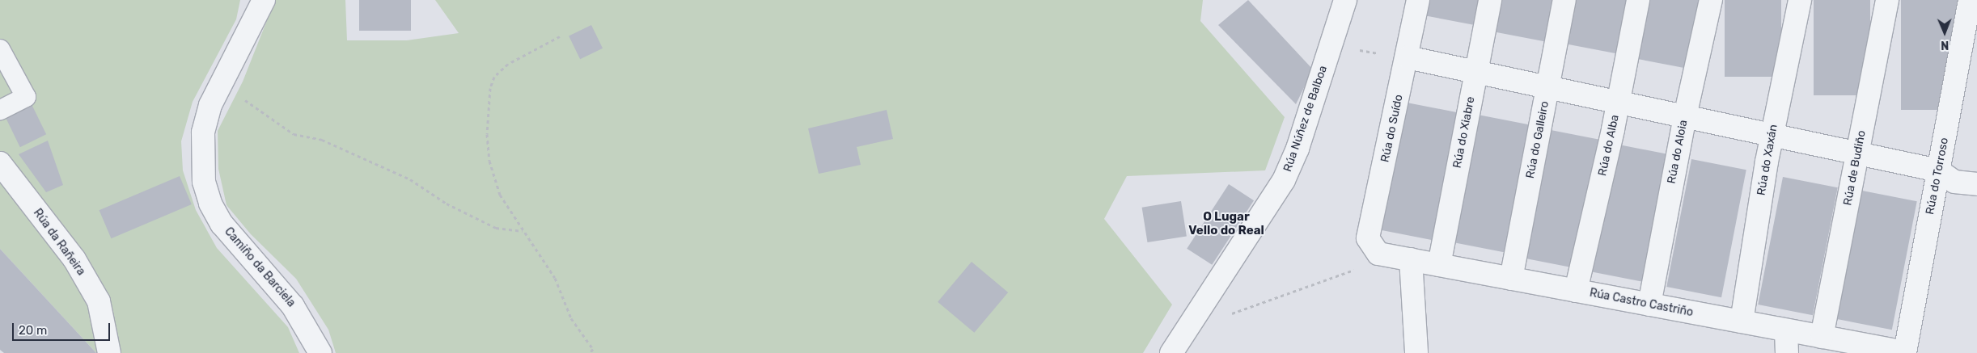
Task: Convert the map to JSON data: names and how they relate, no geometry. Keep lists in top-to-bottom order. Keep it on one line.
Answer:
{"streets":{"street":["Rúa Núñez de Balboa","Rúa do Suído","Rúa do Xiabre","Rúa do Galleiro","Rúa do Alba","Rúa do Aloia","Rúa do Xaxán","Rúa de Budiño","Rúa do Torroso","Rúa da Rañeira","Camiño da Barciela","Rúa Castro Castriño"]},"crossings":[["Rúa do Suído","Rúa Castro Castriño"],["Rúa do Xiabre","Rúa Castro Castriño"],["Rúa do Galleiro","Rúa Castro Castriño"],["Rúa do Alba","Rúa Castro Castriño"],["Rúa do Aloia","Rúa Castro Castriño"],["Rúa do Xaxán","Rúa Castro Castriño"],["Rúa de Budiño","Rúa Castro Castriño"],["Rúa do Torroso","Rúa Castro Castriño"]],"districts":["O Lugar Vello do Real"],"scale_bar":"20 m","north":"bottom"}
